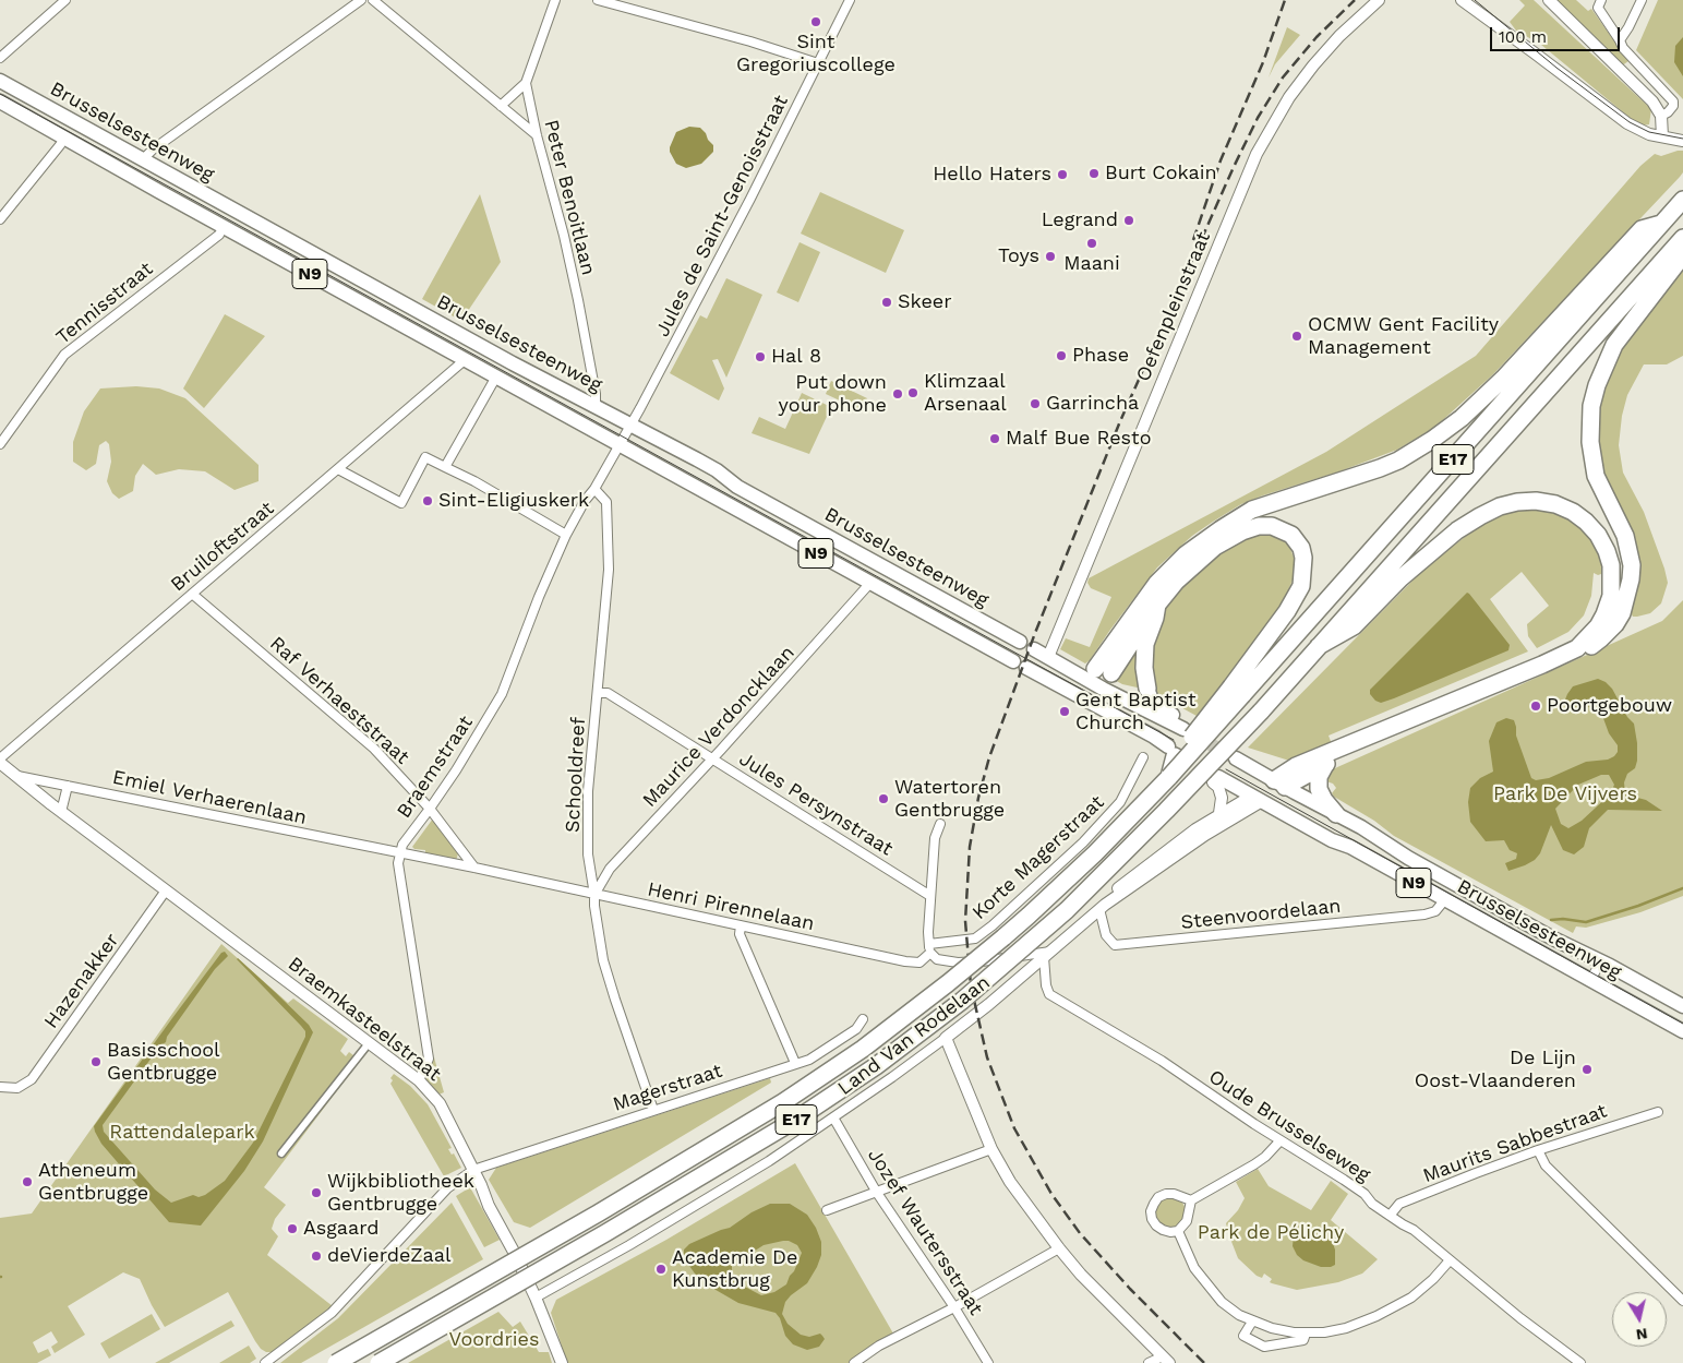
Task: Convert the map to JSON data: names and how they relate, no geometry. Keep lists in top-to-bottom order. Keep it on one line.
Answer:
{"streets":{"highway":["N9","E17"],"main road":["Brusselsesteenweg"],"street":["Peter Benoitlaan","Jules de Saint-Genoisstraat","Tennisstraat","Oefenpleinstraat","Bruiloftstraat","Raf Verhaeststraat","Maurice Verdoncklaan","Braemstraat","Schooldreef","Emiel Verhaerenlaan","Jules Persynstraat","Korte Magerstraat","Henri Pirennelaan","Steenvoordelaan","Hazenakker","Braemkasteelstraat","Land Van Rodelaan","Magerstraat","Oude Brusselseweg","Maurits Sabbestraat","Jozef Wautersstraat"]},"crossings":[["Brusselsesteenweg","Peter Benoitlaan"],["Brusselsesteenweg","Jules de Saint-Genoisstraat"],["Brusselsesteenweg","N9"],["Brusselsesteenweg","Tennisstraat"],["Brusselsesteenweg","E17"],["Brusselsesteenweg","Bruiloftstraat"],["Brusselsesteenweg","Maurice Verdoncklaan"],["Brusselsesteenweg","Steenvoordelaan"],["Brusselsesteenweg","Land Van Rodelaan"],["Bruiloftstraat","Raf Verhaeststraat"],["Bruiloftstraat","Braemkasteelstraat"],["Raf Verhaeststraat","Braemstraat"],["Raf Verhaeststraat","Henri Pirennelaan"],["Maurice Verdoncklaan","Schooldreef"],["Maurice Verdoncklaan","Jules Persynstraat"],["Maurice Verdoncklaan","Henri Pirennelaan"],["Braemstraat","Schooldreef"],["Braemstraat","Emiel Verhaerenlaan"],["Braemstraat","Henri Pirennelaan"],["Braemstraat","Braemkasteelstraat"],["Schooldreef","Jules Persynstraat"],["Schooldreef","Henri Pirennelaan"],["Schooldreef","Magerstraat"],["Emiel Verhaerenlaan","Henri Pirennelaan"],["Emiel Verhaerenlaan","Braemkasteelstraat"],["Korte Magerstraat","Henri Pirennelaan"],["Steenvoordelaan","Land Van Rodelaan"],["Hazenakker","Braemkasteelstraat"],["Braemkasteelstraat","Land Van Rodelaan"],["Braemkasteelstraat","Magerstraat"],["Land Van Rodelaan","Oude Brusselseweg"],["Land Van Rodelaan","Jozef Wautersstraat"],["Oude Brusselseweg","Maurits Sabbestraat"]],"parks":["Park De Vijvers","Rattendalepark","Park de Pélichy","Voordries"],"places":["Sint Gregoriuscollege","Burt Cokain","Hello Haters","Legrand","Maani","Toys","Skeer","OCMW Gent Facility Management","Phase","Hal 8","Klimzaal Arsenaal","Put down your phone","Garrincha","Malf Bue Resto","Sint-Eligiuskerk","Poortgebouw","Gent Baptist Church","Watertoren Gentbrugge","Basisschool Gentbrugge","De Lijn Oost-Vlaanderen","Atheneum Gentbrugge","Wijkbibliotheek Gentbrugge","Asgaard","deVierdeZaal","Academie De Kunstbrug"],"scale_bar":"100 m","north":"bottom"}
